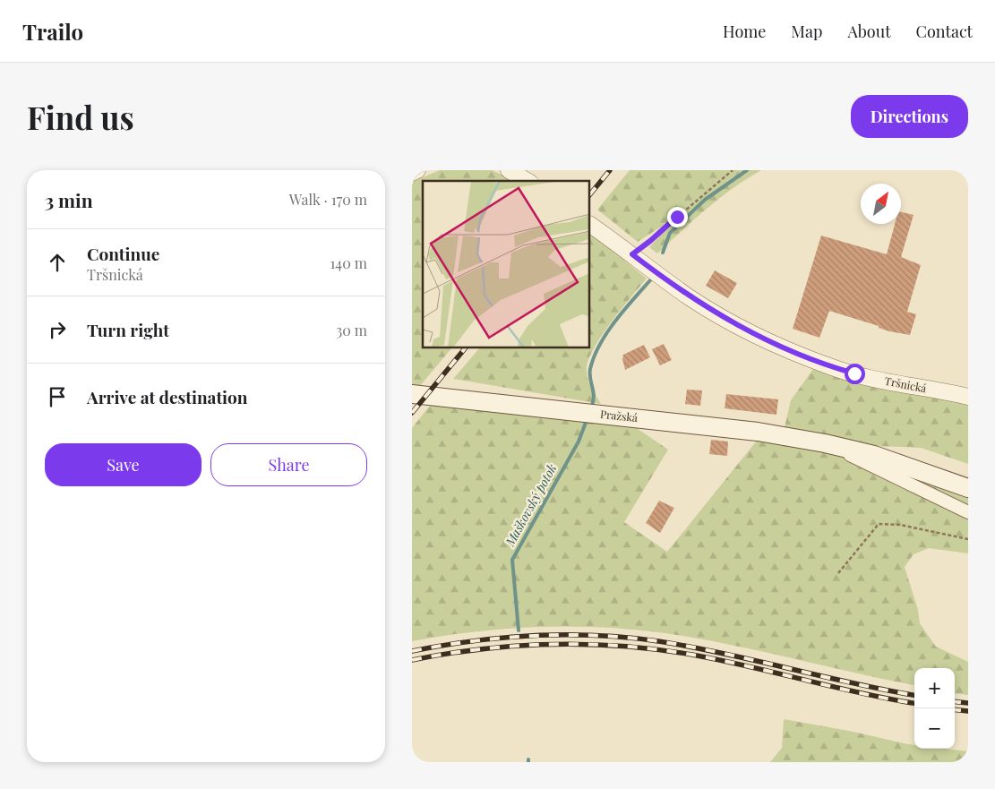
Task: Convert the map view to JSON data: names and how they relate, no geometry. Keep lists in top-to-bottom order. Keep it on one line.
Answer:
{"streets":{"main road":["Pražská"],"street":["Tršnická"]},"water":["Maškovský potok"],"north":"top right","page":{"header":"Trailo","nav":["Home","Map","About","Contact"],"buttons":["Directions",["Save","Share"]],"title":"Find us","heading":["3 min","Walk · 170 m"],"list":[["Continue","Tršnická","140 m"],["Turn right","30 m"],"Arrive at destination"],"map_buttons":["+","−"]}}
